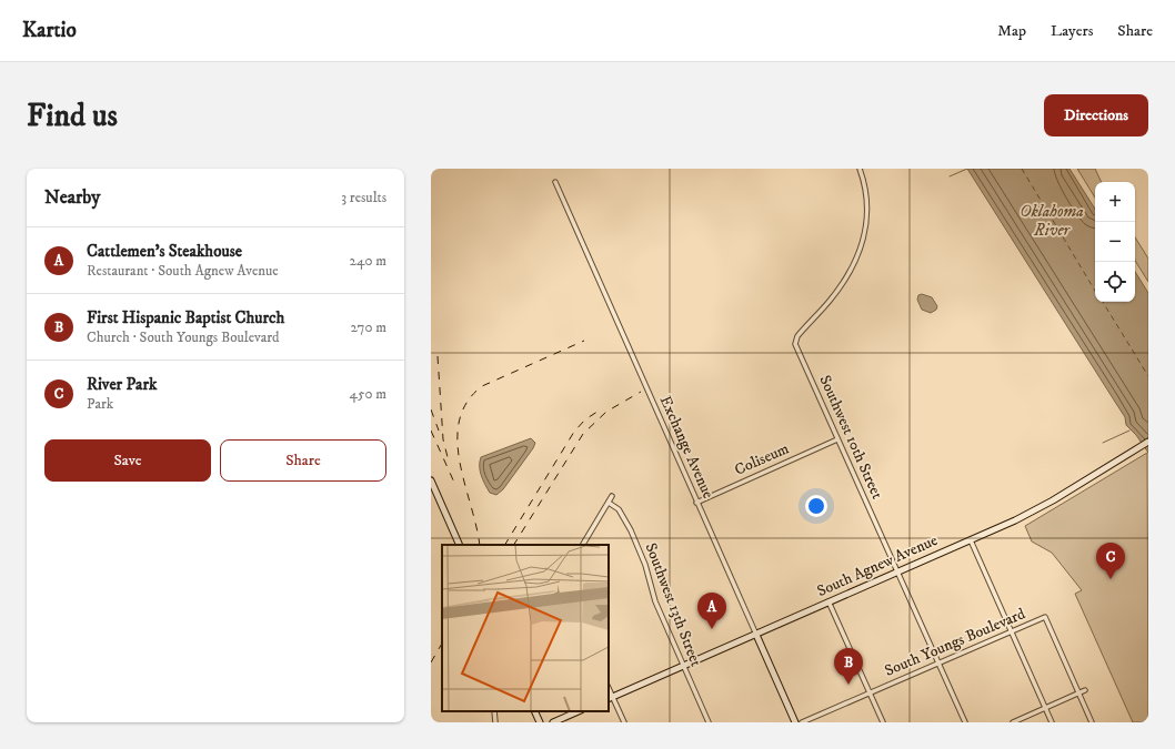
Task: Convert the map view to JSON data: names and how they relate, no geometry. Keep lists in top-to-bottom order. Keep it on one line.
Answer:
{"streets":{"main road":["Exchange Avenue","South Agnew Avenue"],"street":["Southwest 10th Street","Coliseum","Southwest 13th Street","South Youngs Boulevard"]},"crossings":[["Southwest 10th Street","Coliseum"],["Southwest 10th Street","South Agnew Avenue"],["Southwest 10th Street","South Youngs Boulevard"],["Exchange Avenue","Coliseum"],["Exchange Avenue","South Agnew Avenue"],["South Agnew Avenue","Southwest 13th Street"]],"water":["Oklahoma River"],"page":{"header":"Kartio","nav":["Map","Layers","Share"],"buttons":["Directions",["Save","Share"]],"title":"Find us","heading":["Nearby","3 results"],"map_buttons":["+","−"],"list":[{"mark":"A","name":"Cattlemen's Steakhouse","note":"Restaurant · South Agnew Avenue","value":"240 m"},{"mark":"B","name":"First Hispanic Baptist Church","note":"Church · South Youngs Boulevard","value":"270 m"},{"mark":"C","name":"River Park","note":"Park","value":"450 m"}],"pins":["C","A","B"]}}
